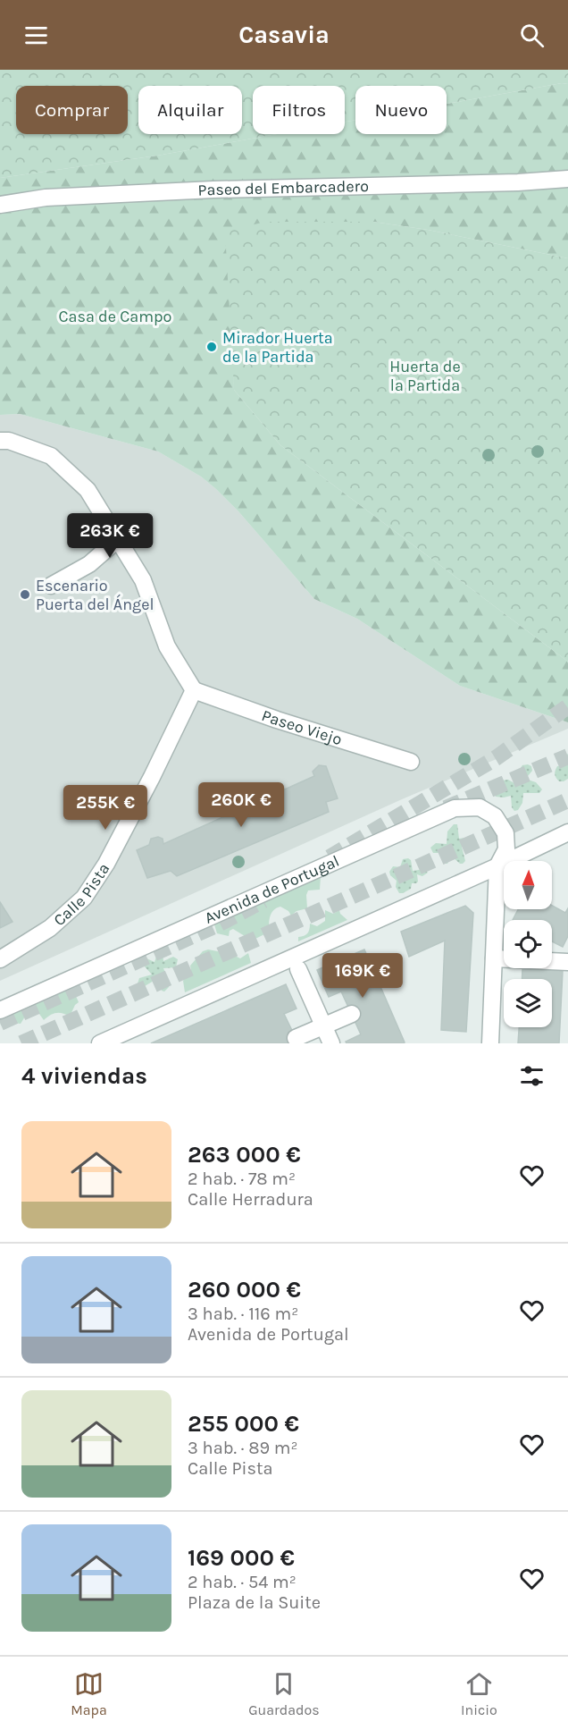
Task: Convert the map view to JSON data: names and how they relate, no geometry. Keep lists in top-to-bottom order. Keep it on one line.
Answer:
{"streets":{"street":["Paseo del Embarcadero","Paseo Viejo","Avenida de Portugal","Calle Pista"]},"crossings":[["Paseo Viejo","Calle Pista"]],"parks":["Casa de Campo","Huerta de la Partida"],"places":["Mirador Huerta de la Partida","Escenario Puerta del Ángel"],"north":"top","page":{"header":"Casavia","chip":["Comprar","Alquilar","Filtros","Nuevo"],"price":["263K €","260K €","255K €","169K €"],"heading":"4 viviendas","list":[{"name":"263 000 €","note":"2 hab. · 78 m² · Calle Herradura"},{"name":"260 000 €","note":"3 hab. · 116 m² · Avenida de Portugal"},{"name":"255 000 €","note":"3 hab. · 89 m² · Calle Pista"},{"name":"169 000 €","note":"2 hab. · 54 m² · Plaza de la Suite"}],"tabs":["Mapa","Guardados","Inicio"]}}
